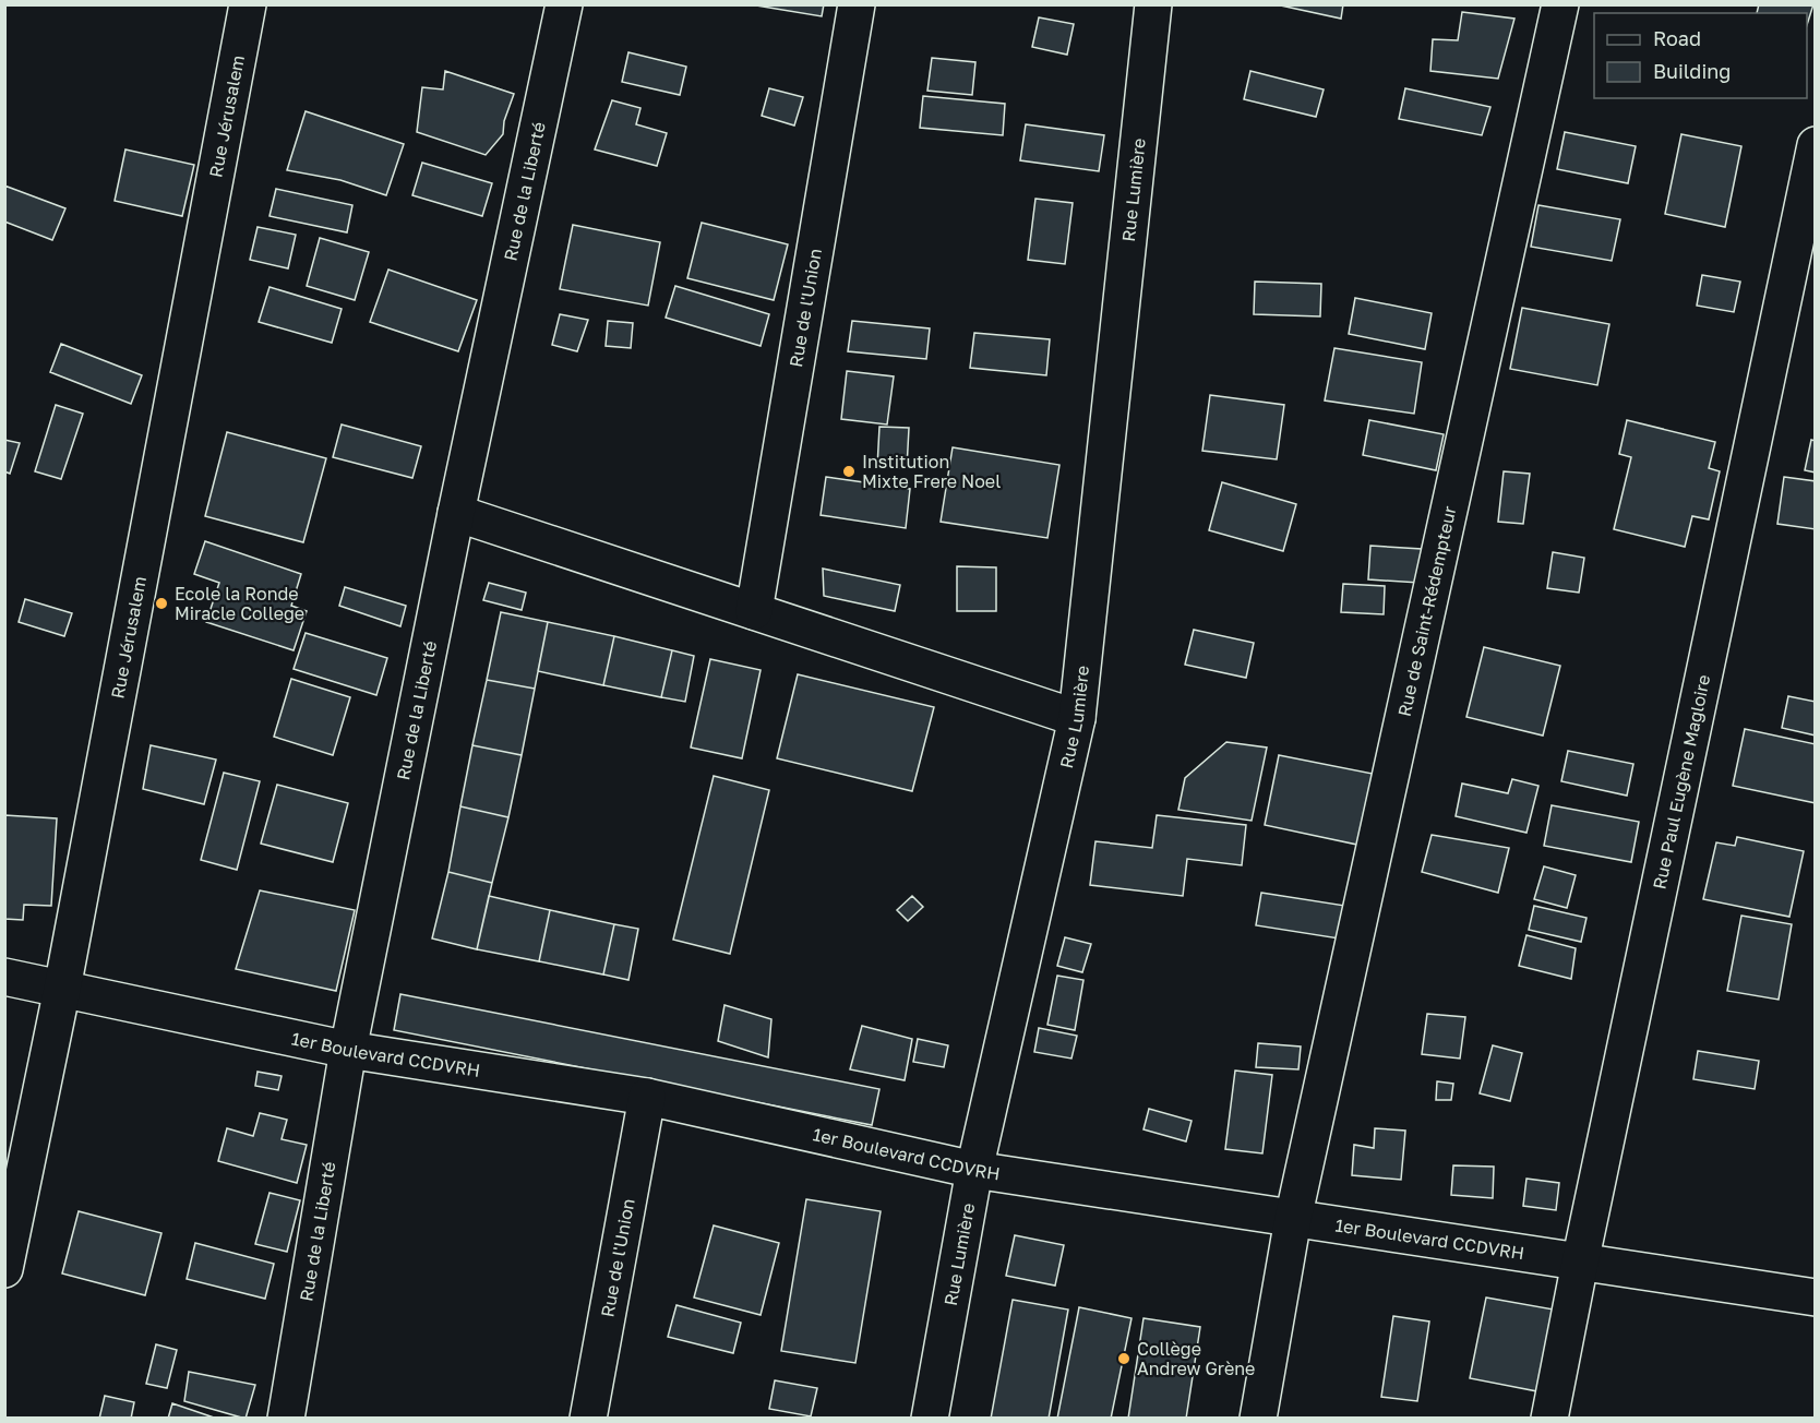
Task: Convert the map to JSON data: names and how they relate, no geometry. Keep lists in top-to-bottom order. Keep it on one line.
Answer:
{"streets":{"street":["Rue Jérusalem","Rue Lumière","Rue de la Liberté","Rue de l'Union","Rue de Saint-Rédempteur","Rue Paul Eugène Magloire","1er Boulevard CCDVRH"]},"crossings":[["Rue Jérusalem","1er Boulevard CCDVRH"],["Rue Lumière","1er Boulevard CCDVRH"],["Rue de la Liberté","1er Boulevard CCDVRH"],["Rue de l'Union","1er Boulevard CCDVRH"],["Rue de Saint-Rédempteur","1er Boulevard CCDVRH"],["Rue Paul Eugène Magloire","1er Boulevard CCDVRH"]],"places":["Institution Mixte Frere Noel","Ecole la Ronde Miracle College","Collège Andrew Grène"],"legend":["Road","Building"]}
